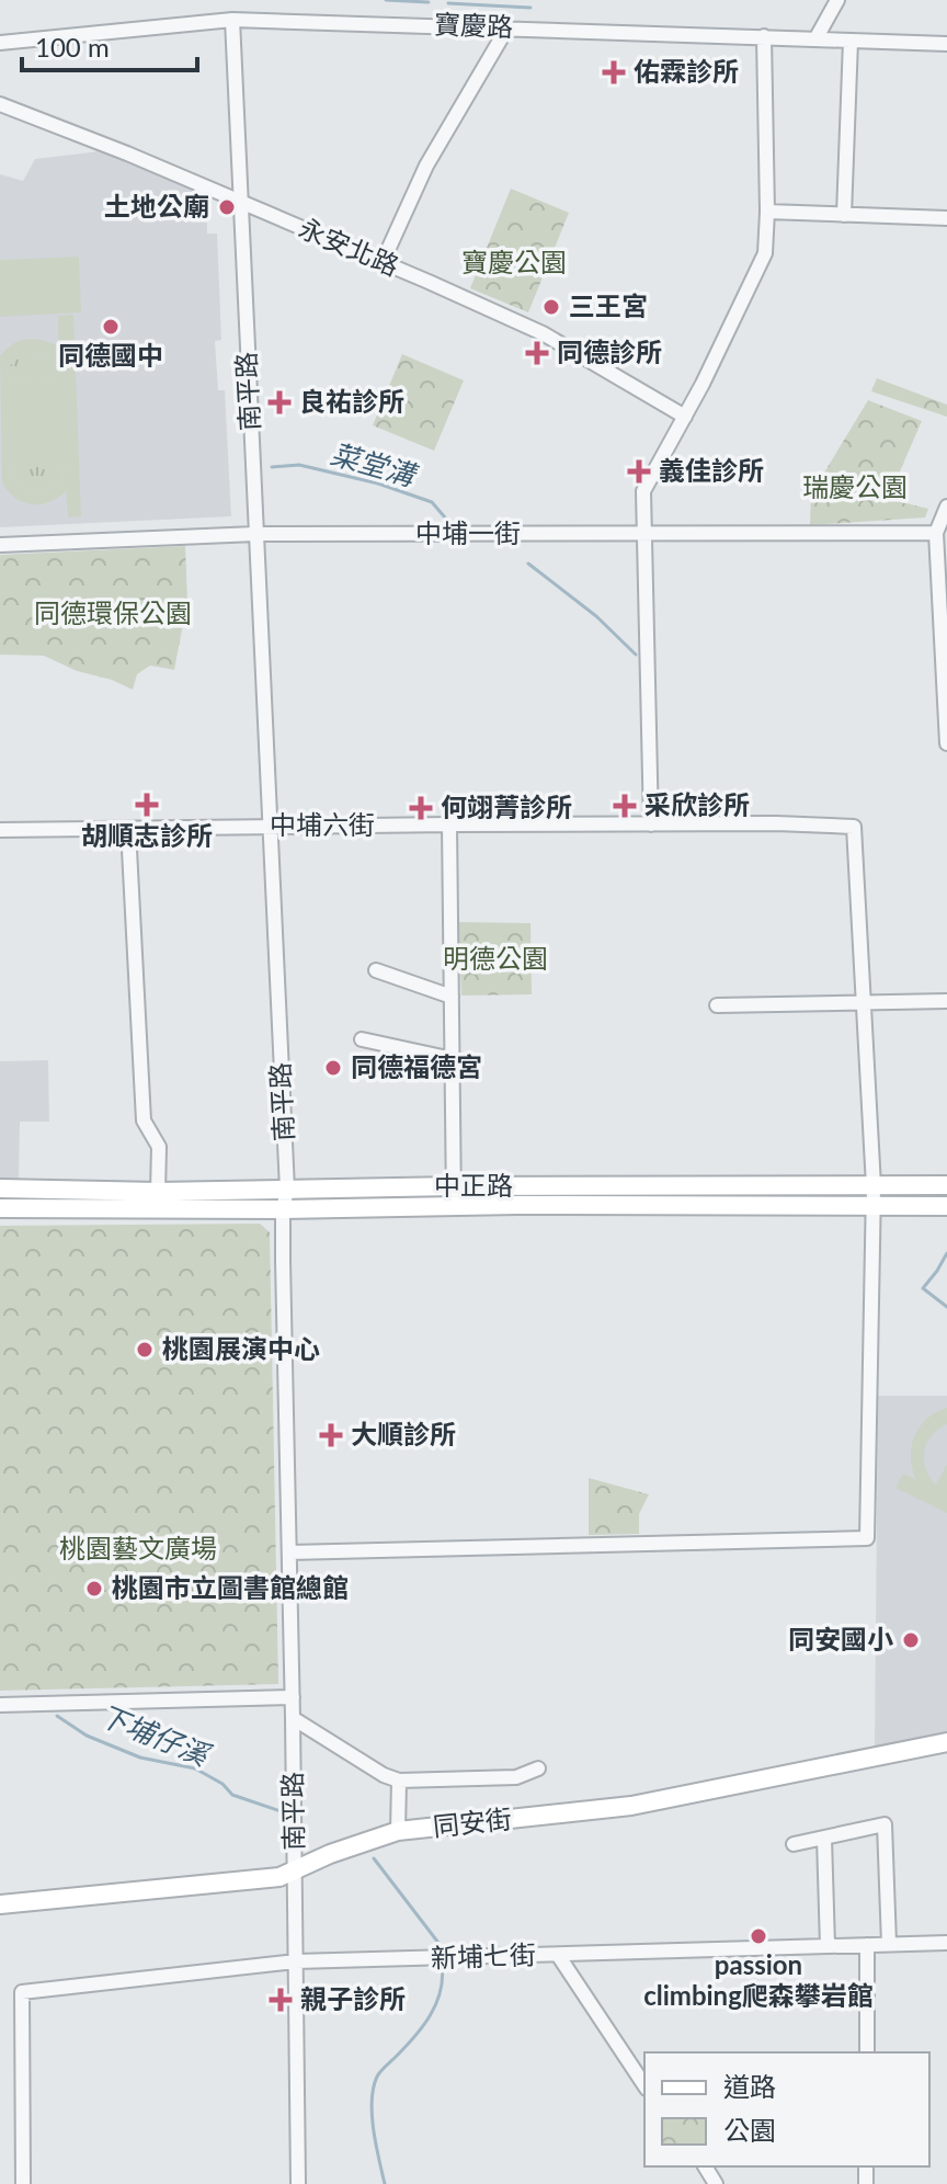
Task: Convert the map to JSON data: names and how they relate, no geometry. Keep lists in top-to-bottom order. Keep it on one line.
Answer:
{"streets":{"street":["寶慶路","永安北路","南平路","中埔一街","中埔六街","中正路","同安街","新埔七街"]},"crossings":[["寶慶路","南平路"],["永安北路","南平路"],["南平路","中埔一街"],["南平路","中埔六街"],["南平路","中正路"],["南平路","同安街"],["南平路","新埔七街"]],"water":["菜堂溝","下埔仔溪"],"parks":["寶慶公園","瑞慶公園","同德環保公園","明德公園","桃園藝文廣場"],"places":{"health":["佑霖診所","同德診所","良祐診所","義佳診所","胡順志診所","采欣診所","何翊菁診所","大順診所","親子診所"],"other":["土地公廟","三王宮","同德國中","同德福德宮","桃園展演中心","桃園市立圖書館總館","同安國小","passion climbing爬森攀岩館"]},"legend":["道路","公園"],"scale_bar":"100 m"}
